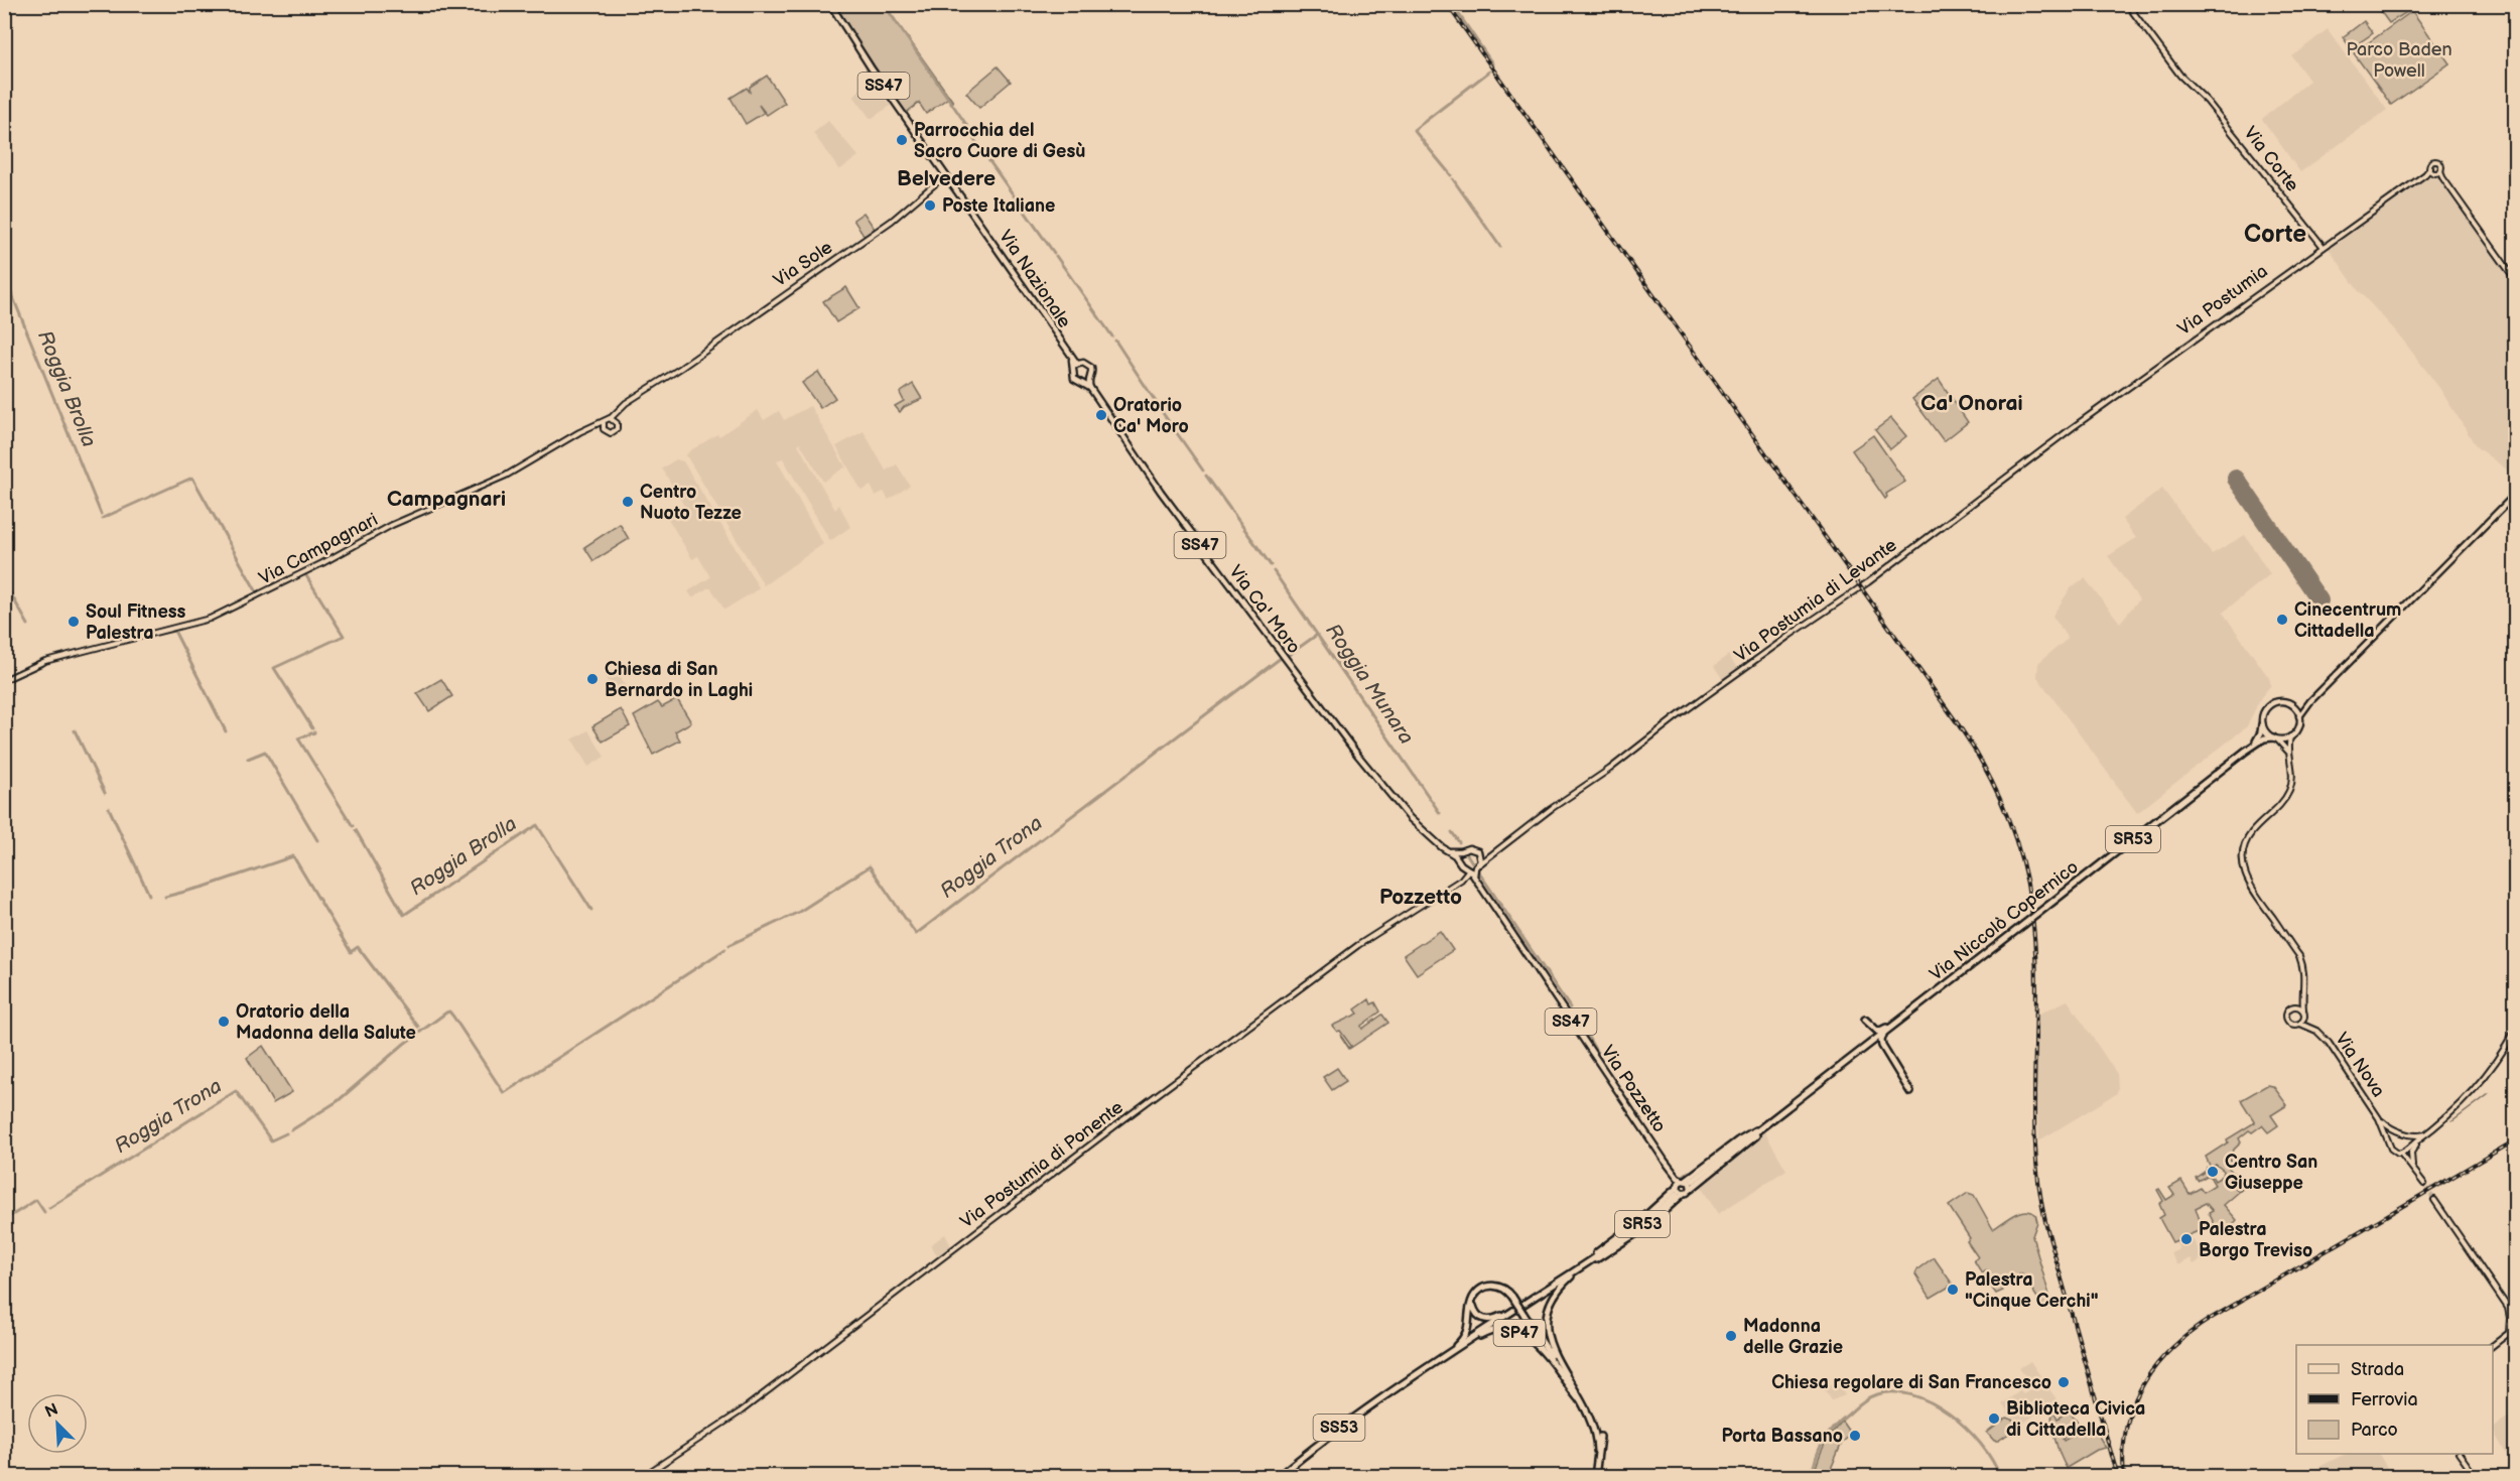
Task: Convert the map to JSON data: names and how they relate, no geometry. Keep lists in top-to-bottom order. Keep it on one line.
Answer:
{"streets":{"highway":["SR53","Via Niccolò Copernico","SP47","SS53"],"main road":["SS47","Via Corte","Via Sole","Via Nazionale","Via Postumia","Via Campagnari","Via Postumia di Levante","Via Ca' Moro","Via Nova","Via Pozzetto","Via Postumia di Ponente"]},"crossings":[["SS47","Via Nazionale"],["SS47","Via Ca' Moro"],["SS47","SR53"],["SS47","Via Pozzetto"],["Via Corte","Via Postumia"],["Via Sole","Via Nazionale"],["Via Nazionale","Via Ca' Moro"],["Via Postumia","Via Postumia di Levante"],["Via Postumia di Levante","Via Pozzetto"],["Via Ca' Moro","Via Pozzetto"],["SR53","Via Niccolò Copernico"],["SR53","Via Nova"],["SR53","SS53"],["Via Niccolò Copernico","Via Nova"],["SP47","SS53"]],"districts":["Belvedere","Corte","Ca' Onorai","Campagnari","Pozzetto"],"water":["Roggia Brolla","Roggia Munara","Roggia Trona"],"parks":["Parco Baden Powell"],"places":["Parrocchia del Sacro Cuore di Gesù","Poste Italiane","Oratorio Ca' Moro","Centro Nuoto Tezze","Cinecentrum Cittadella","Soul Fitness Palestra","Chiesa di San Bernardo in Laghi","Oratorio della Madonna della Salute","Centro San Giuseppe","Palestra Borgo Treviso","Palestra \"Cinque Cerchi\"","Madonna delle Grazie","Chiesa regolare di San Francesco","Biblioteca Civica di Cittadella","Porta Bassano"],"legend":["Strada","Ferrovia","Parco"],"north":"top left"}
